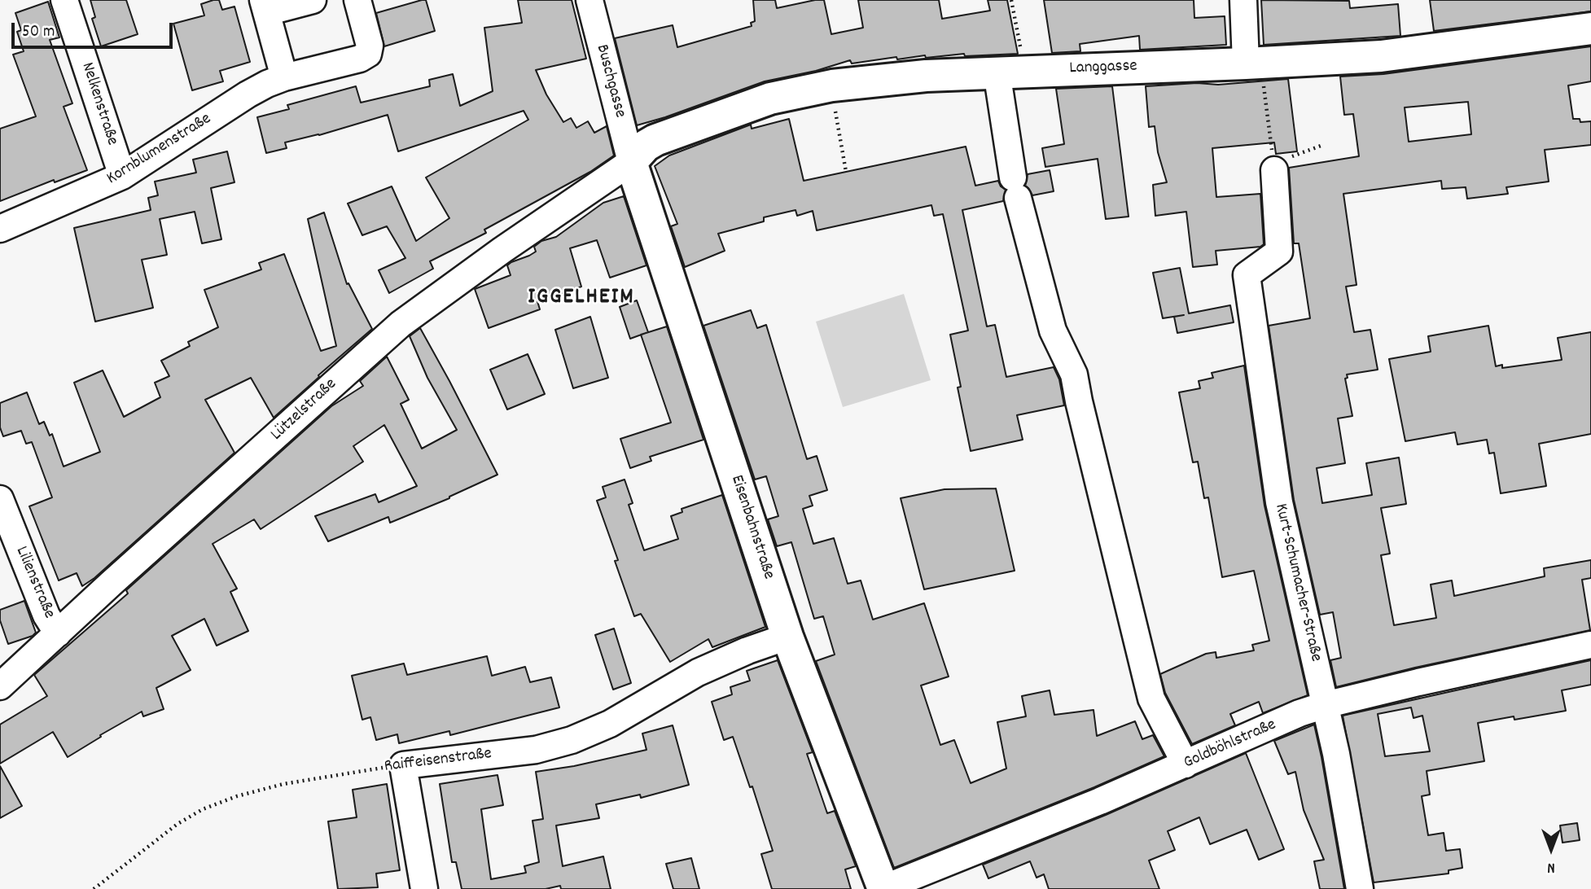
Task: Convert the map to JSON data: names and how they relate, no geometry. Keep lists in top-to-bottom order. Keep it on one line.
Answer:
{"streets":{"main road":["Langgasse","Eisenbahnstraße"],"street":["Buschgasse","Nelkenstraße","Kornblumenstraße","Lützelstraße","Lilienstraße","Kurt-Schumacher-Straße","Goldböhlstraße","Raiffeisenstraße"]},"crossings":[["Langgasse","Buschgasse"],["Langgasse","Lützelstraße"],["Langgasse","Eisenbahnstraße"],["Buschgasse","Lützelstraße"],["Buschgasse","Eisenbahnstraße"],["Nelkenstraße","Kornblumenstraße"],["Lützelstraße","Eisenbahnstraße"],["Lützelstraße","Lilienstraße"],["Eisenbahnstraße","Goldböhlstraße"],["Eisenbahnstraße","Raiffeisenstraße"],["Kurt-Schumacher-Straße","Goldböhlstraße"]],"districts":["IGGELHEIM"],"scale_bar":"50 m","north":"bottom"}
